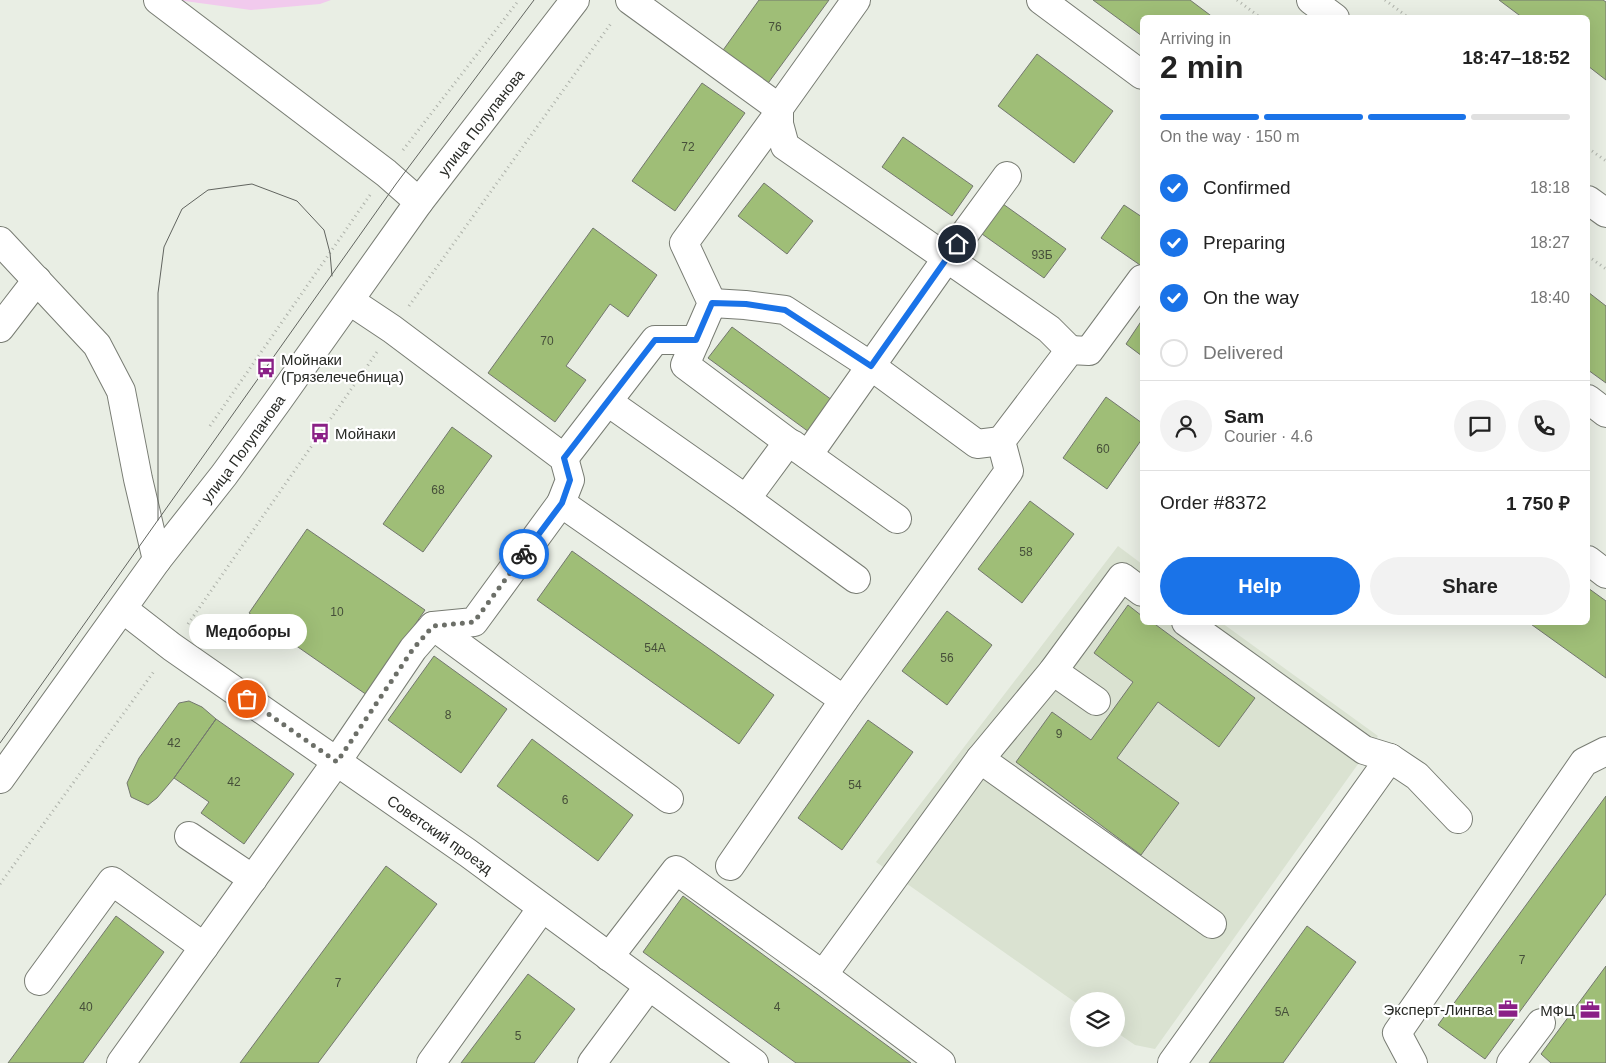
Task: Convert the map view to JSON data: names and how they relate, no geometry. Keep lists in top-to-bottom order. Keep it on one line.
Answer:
{"streets":{"street":["улица Полупанова","Советский проезд"]},"crossings":[["улица Полупанова","Советский проезд"]],"places":{"bus stop":["Мойнаки (Грязелечебница)","Мойнаки"],"other":["Медоборы"],"office":["Эксперт-Лингва","МФЦ"]},"house_numbers":["76","72","93Б","70","60","68","58","10","54А","56","8","9","42","42","54","6","7","7","40","4","5А","5"],"page":{"heading":["2 min","Arriving in","18:47–18:52"],"panel":["Sam","Courier · 4.6","Order #8372","1 750 ₽"],"bar":"On the way · 150 m","list":[["Confirmed","18:18"],["Preparing","18:27"],["On the way","18:40"],"Delivered"],"buttons":["Help","Share"],"bubble":"Медоборы"}}
